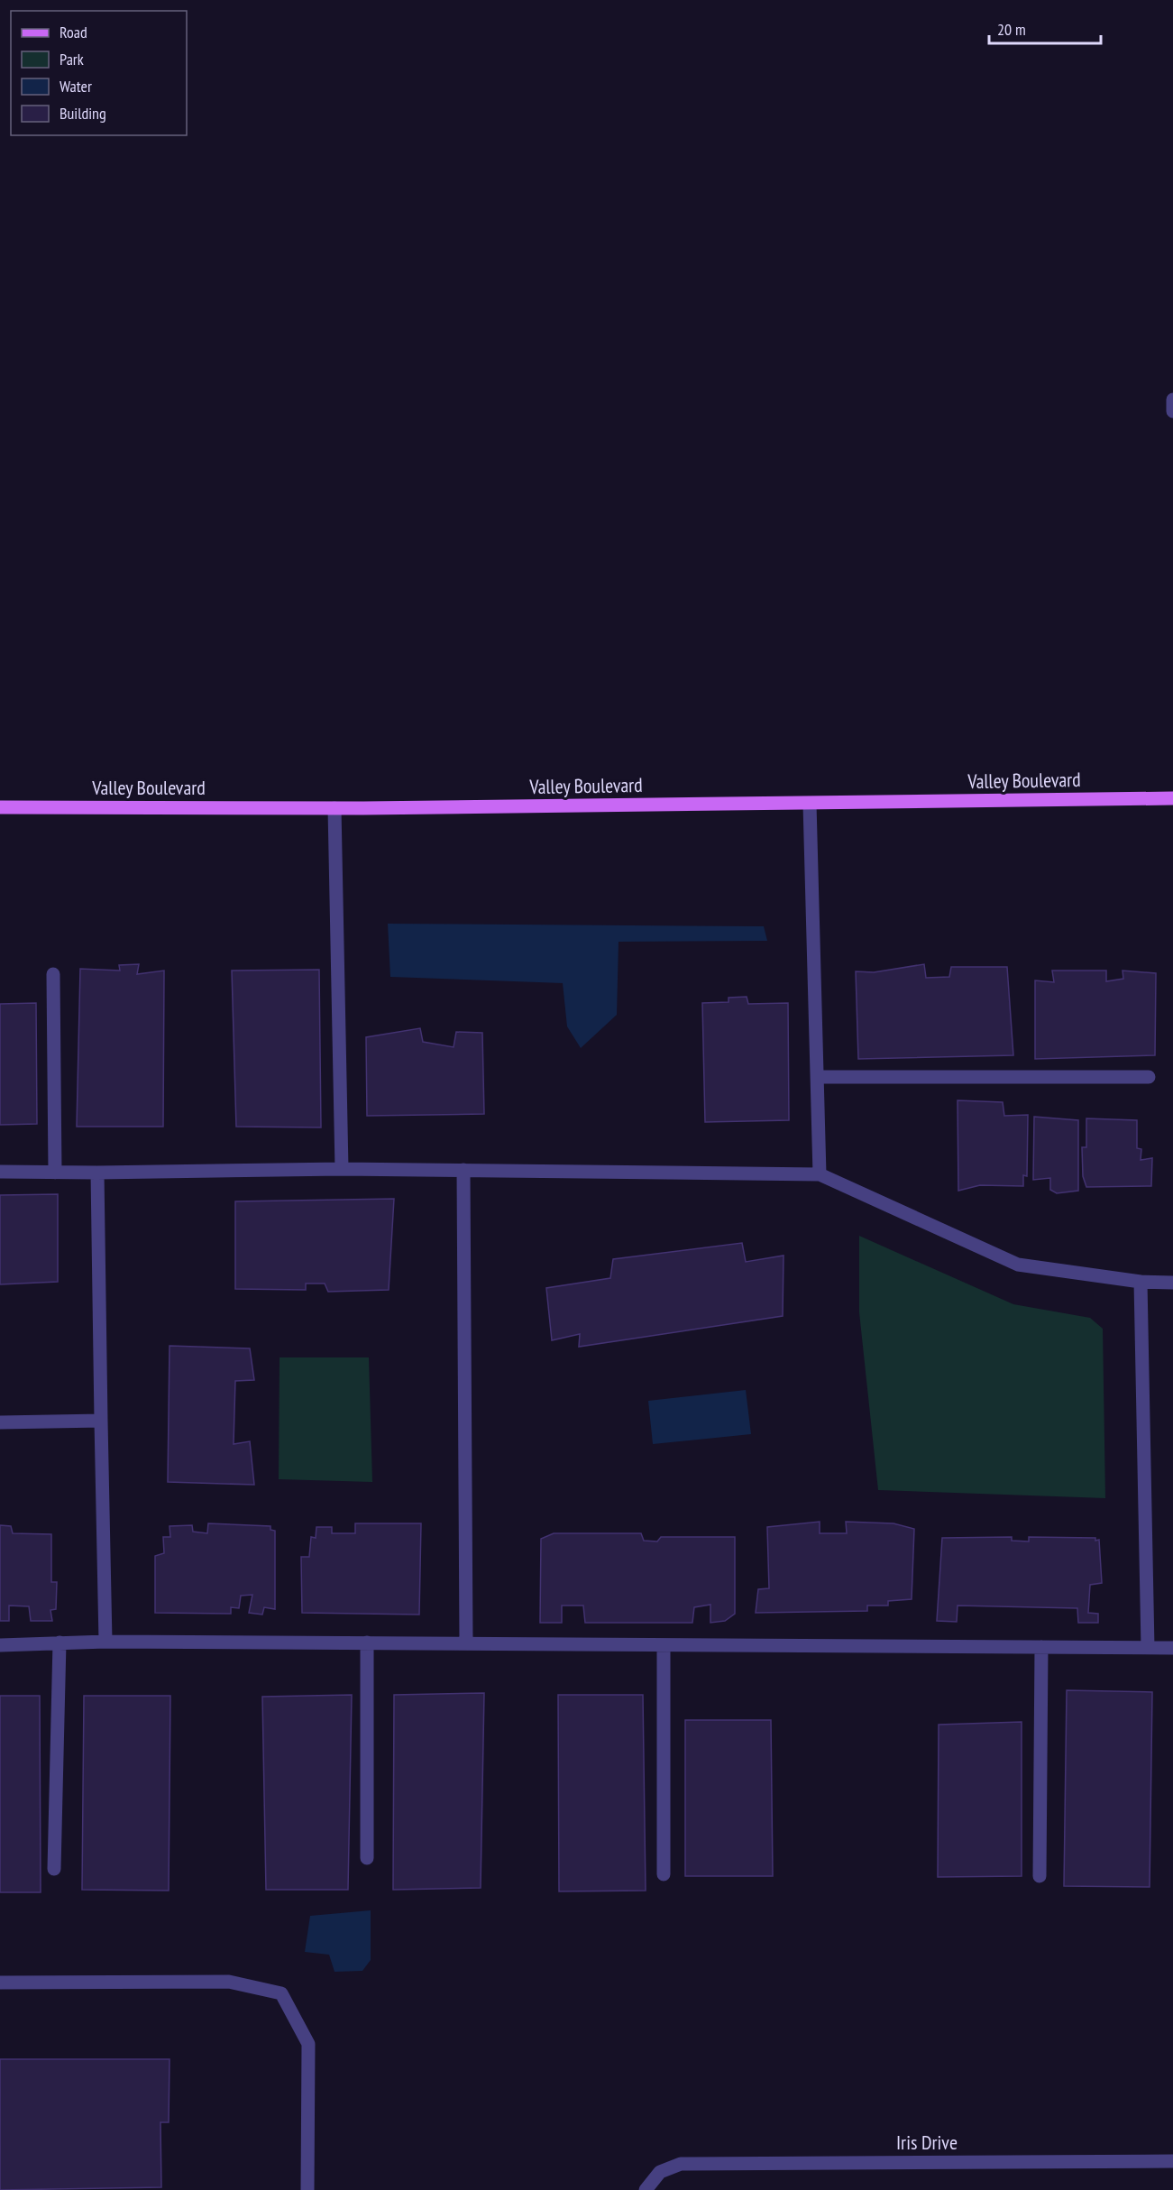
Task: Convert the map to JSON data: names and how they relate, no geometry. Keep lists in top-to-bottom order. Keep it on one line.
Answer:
{"streets":{"main road":["Valley Boulevard"],"street":["Iris Drive"]},"legend":["Road","Park","Water","Building"],"scale_bar":"20 m"}
